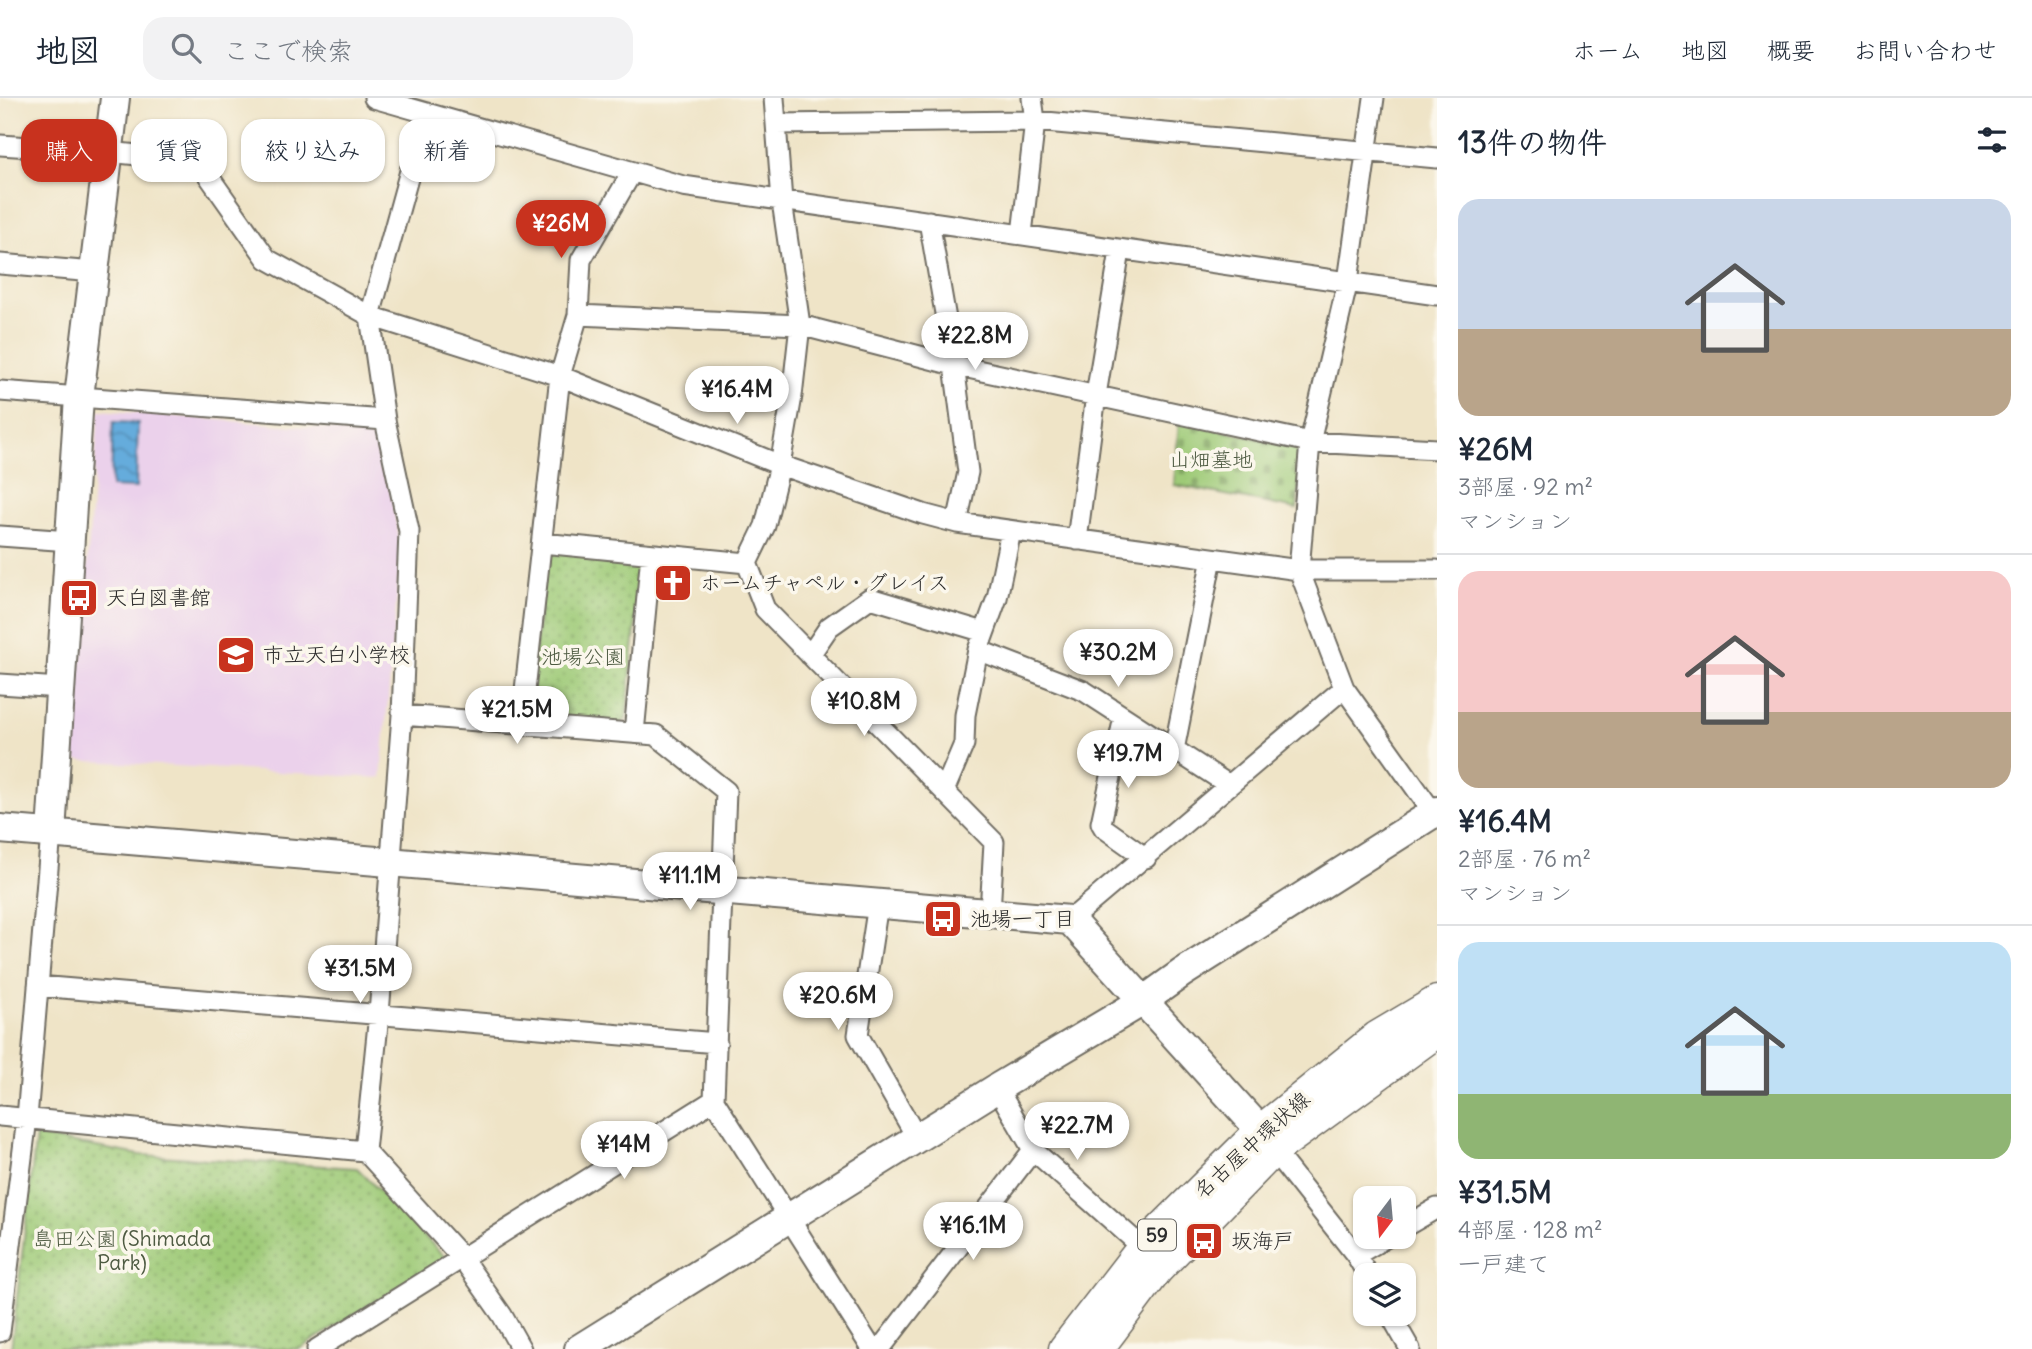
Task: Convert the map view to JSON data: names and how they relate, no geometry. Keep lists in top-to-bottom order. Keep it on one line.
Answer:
{"streets":{"main road":["名古屋中環状線","59"]},"parks":["山畑墓地","池場公園","島田公園 (Shimada Park)"],"places":{"church":["ホームチャペル・グレイス"],"bus stop":["天白図書館","池場一丁目","坂海戸"],"school or university":["市立天白小学校"]},"north":"bottom","page":{"header":"地図","search":"ここで検索","nav":["ホーム","地図","概要","お問い合わせ"],"heading":"13件の物件","chip":["購入","賃貸","絞り込み","新着"],"list":[{"name":"¥26M","note":"3部屋 · 92 m² · マンション"},{"name":"¥16.4M","note":"2部屋 · 76 m² · マンション"},{"name":"¥31.5M","note":"4部屋 · 128 m² · 一戸建て"}],"price":["¥26M","¥22.8M","¥16.4M","¥30.2M","¥10.8M","¥21.5M","¥19.7M","¥11.1M","¥31.5M","¥20.6M","¥22.7M","¥14M","¥16.1M"]}}
